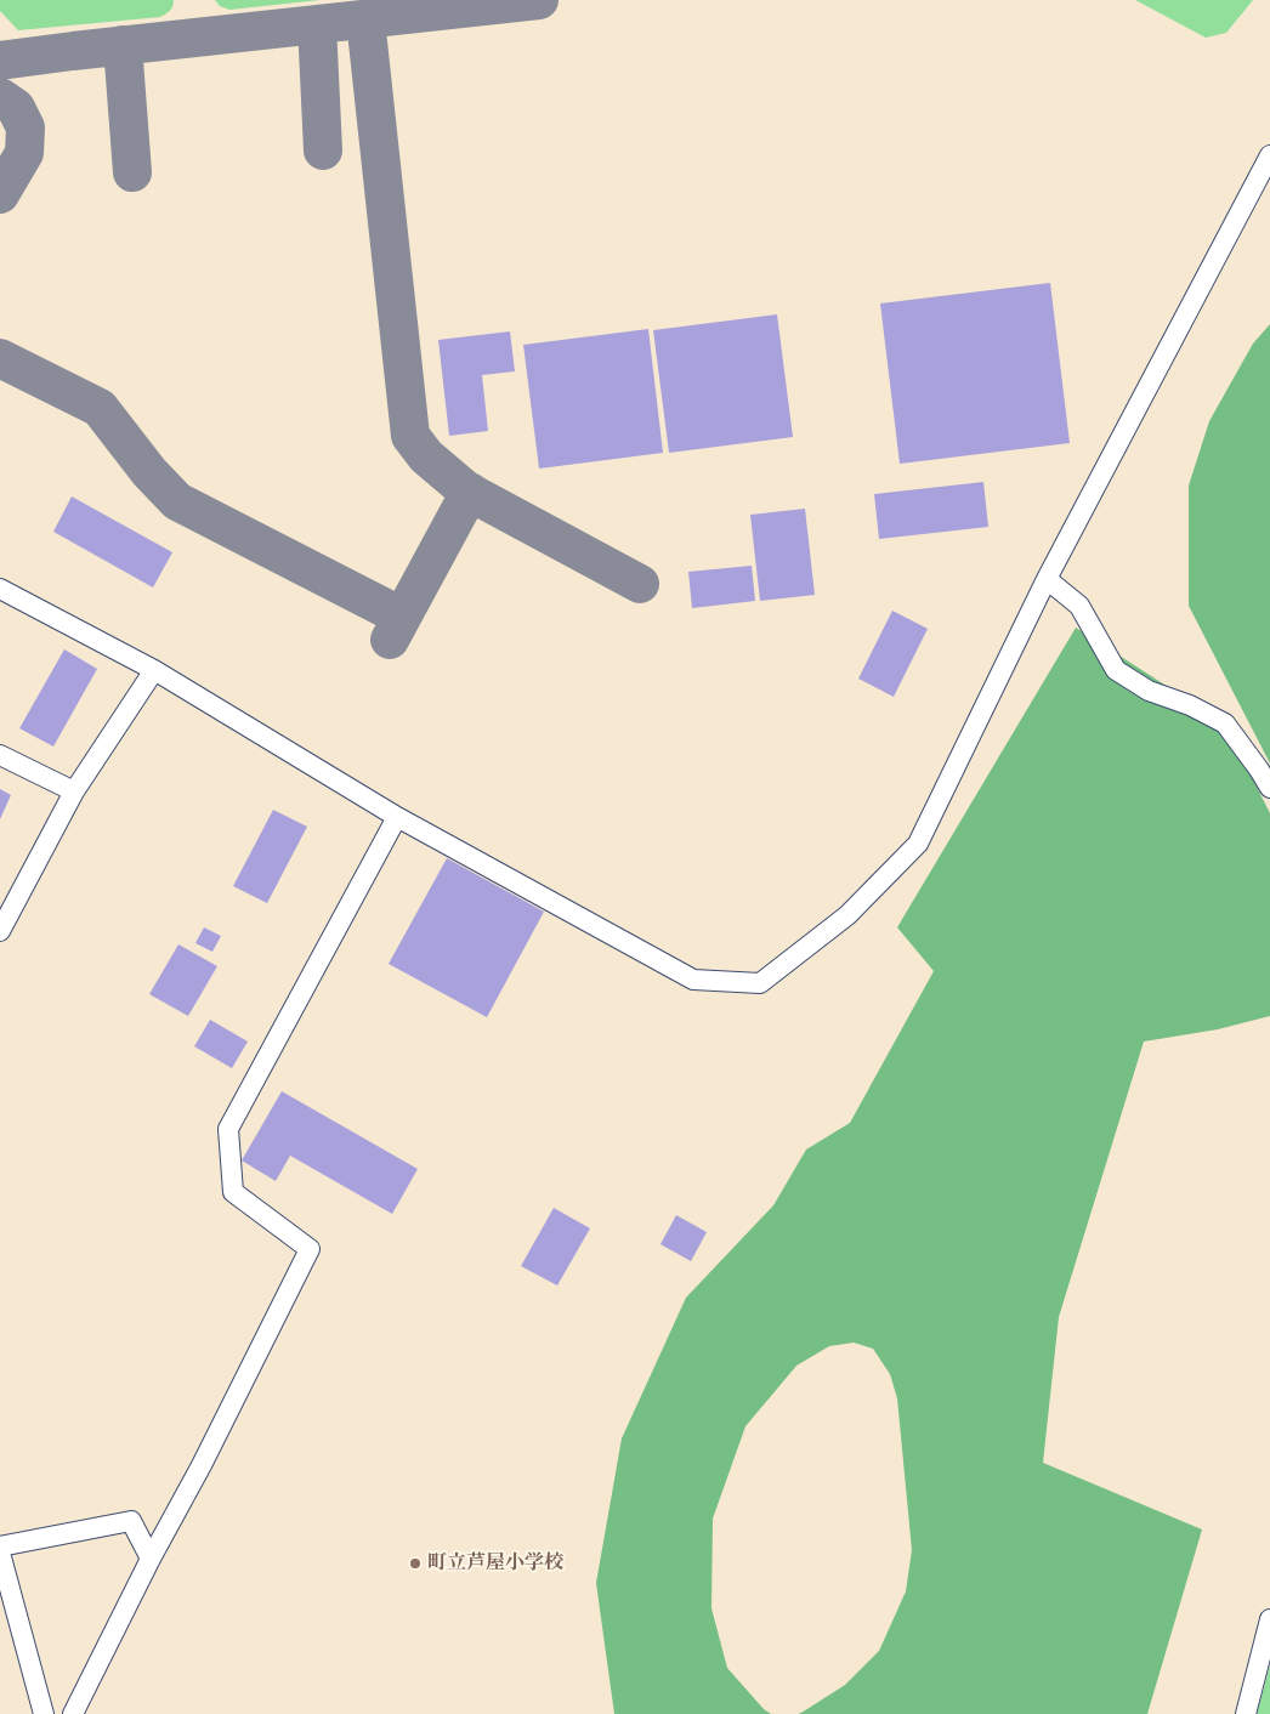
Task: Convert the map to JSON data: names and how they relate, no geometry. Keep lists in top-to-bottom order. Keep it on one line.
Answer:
{"places":["町立芦屋小学校"]}
